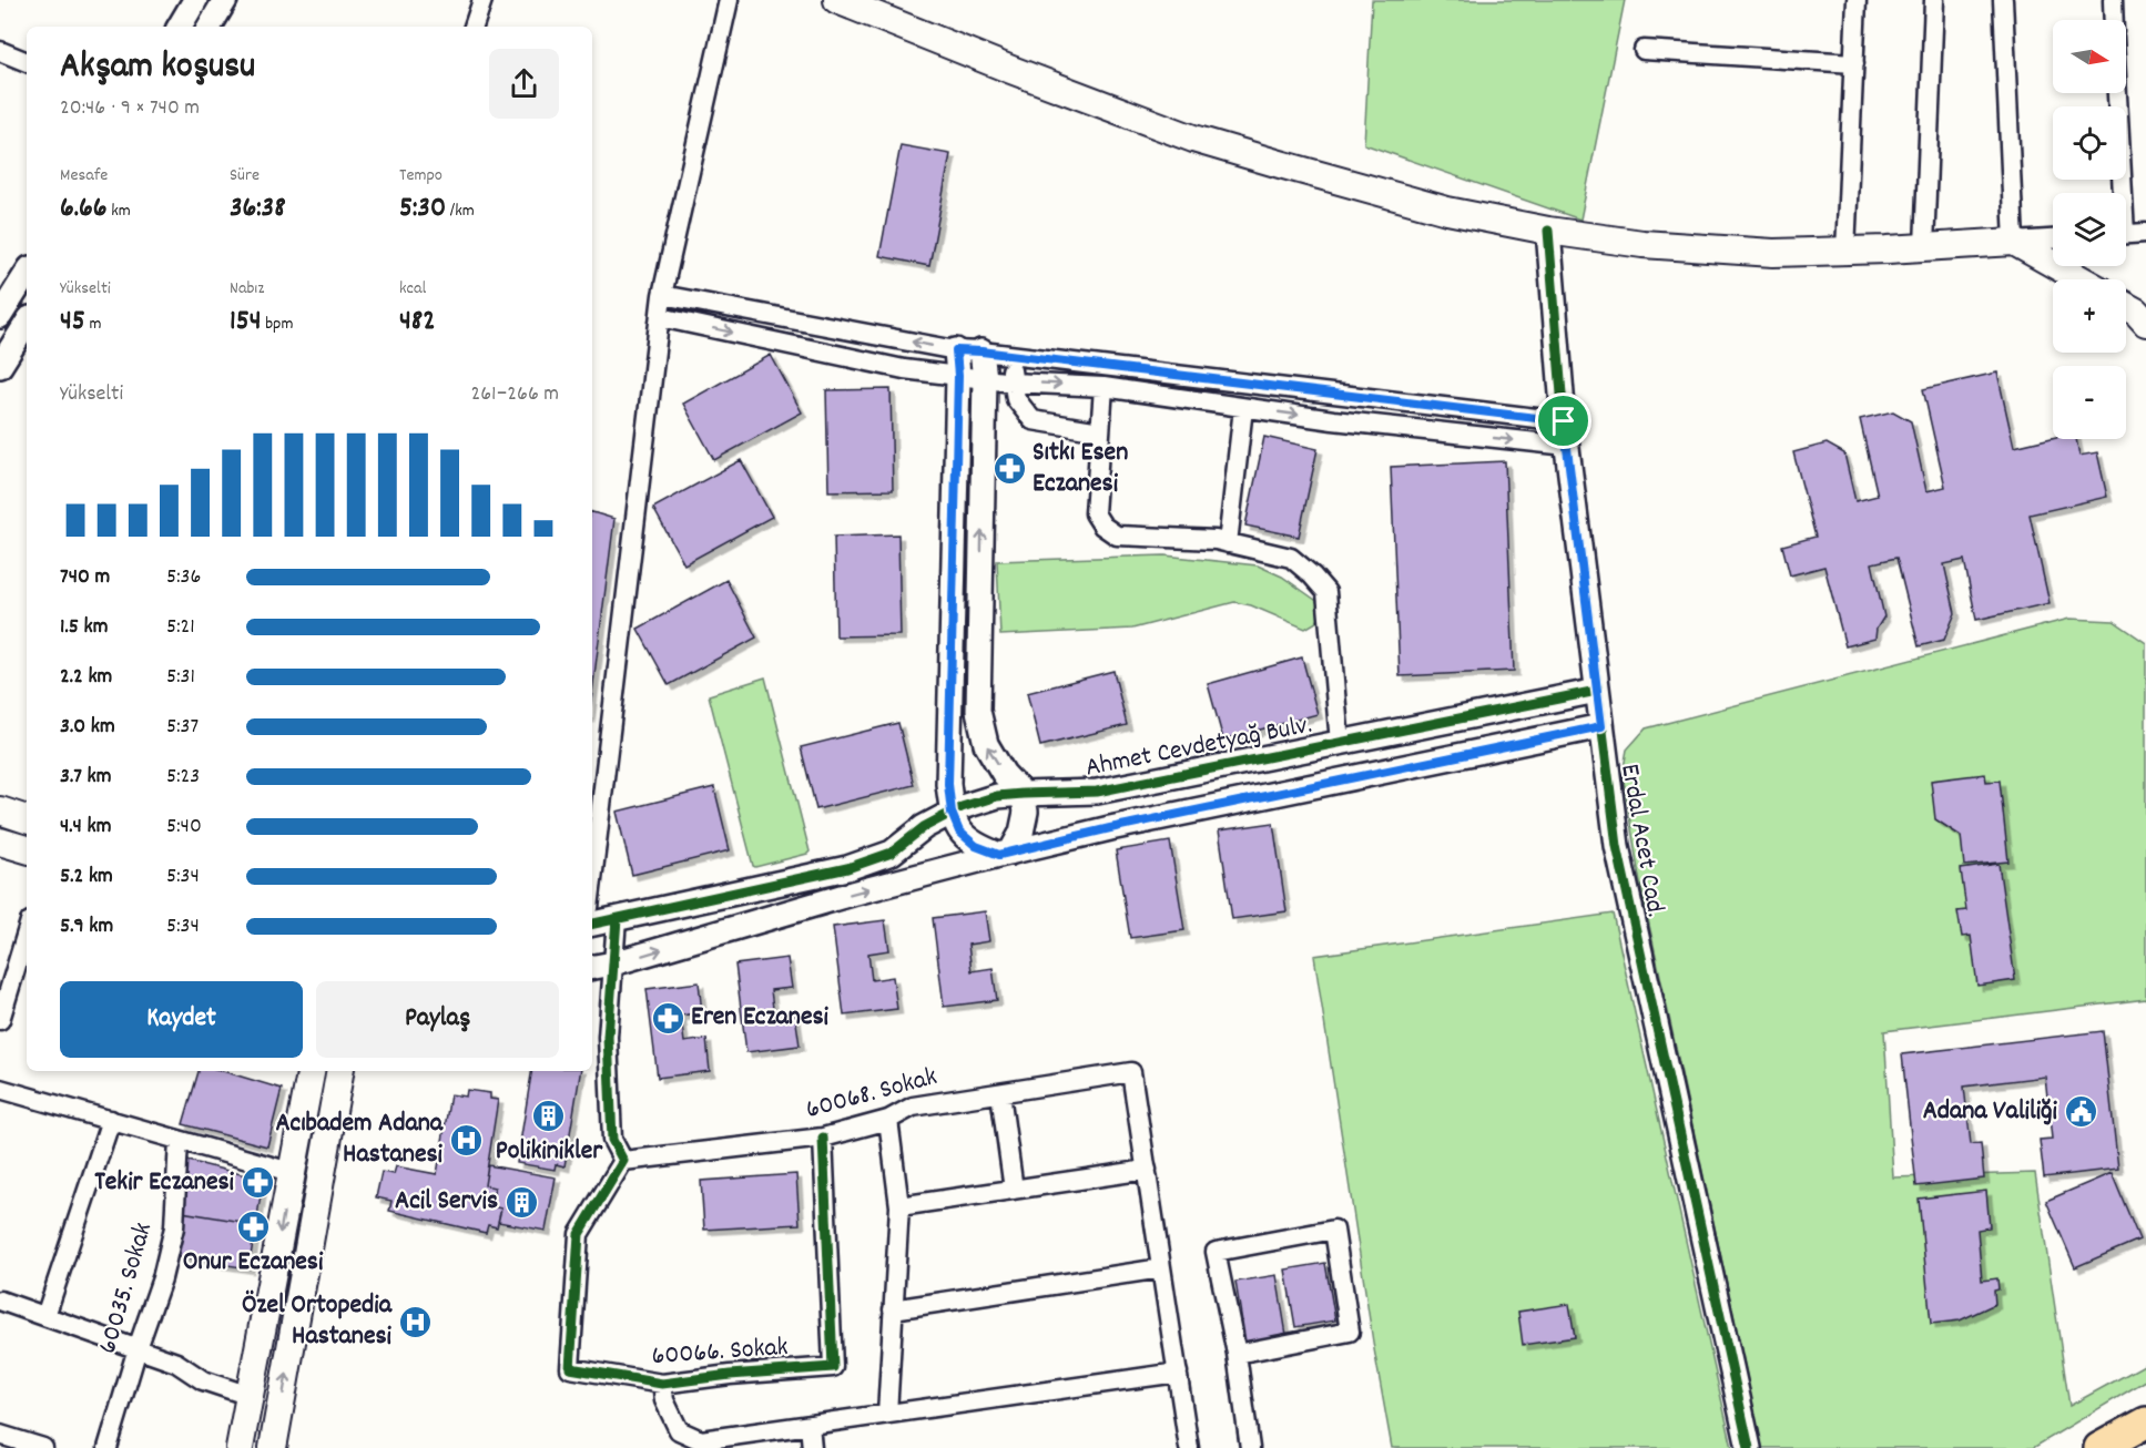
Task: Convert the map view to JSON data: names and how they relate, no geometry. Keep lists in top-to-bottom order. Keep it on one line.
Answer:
{"streets":{"street":["Ahmet Cevdetyağ Bulv.","Erdal Acet Cad.","60068. Sokak","60035. Sokak","60066. Sokak"]},"crossings":[["Ahmet Cevdetyağ Bulv.","Erdal Acet Cad."],["60068. Sokak","60066. Sokak"]],"places":{"pharmacy":["Sıtkı Esen Eczanesi","Eren Eczanesi","Tekir Eczanesi","Onur Eczanesi"],"public building":["Adana Valiliği"],"building":["Polikinikler","Acil Servis"],"hospital":["Acıbadem Adana Hastanesi","Özel Ortopedia Hastanesi"]},"north":"right","page":{"map_buttons":["+","−"],"heading":["Akşam koşusu","20:46 · 9 × 740 m"],"stats":[["Mesafe","6.66 km"],["Süre","36:38"],["Tempo","5:30 /km"],["Yükselti","45 m"],["Nabız","154 bpm"],["kcal","482"]],"chart":["Yükselti","261–266 m"],"list":[{"name":"740 m","note":"5:36"},{"name":"1.5 km","note":"5:21"},{"name":"2.2 km","note":"5:31"},{"name":"3.0 km","note":"5:37"},{"name":"3.7 km","note":"5:23"},{"name":"4.4 km","note":"5:40"},{"name":"5.2 km","note":"5:34"},{"name":"5.9 km","note":"5:34"}],"buttons":["Kaydet","Paylaş"]}}
